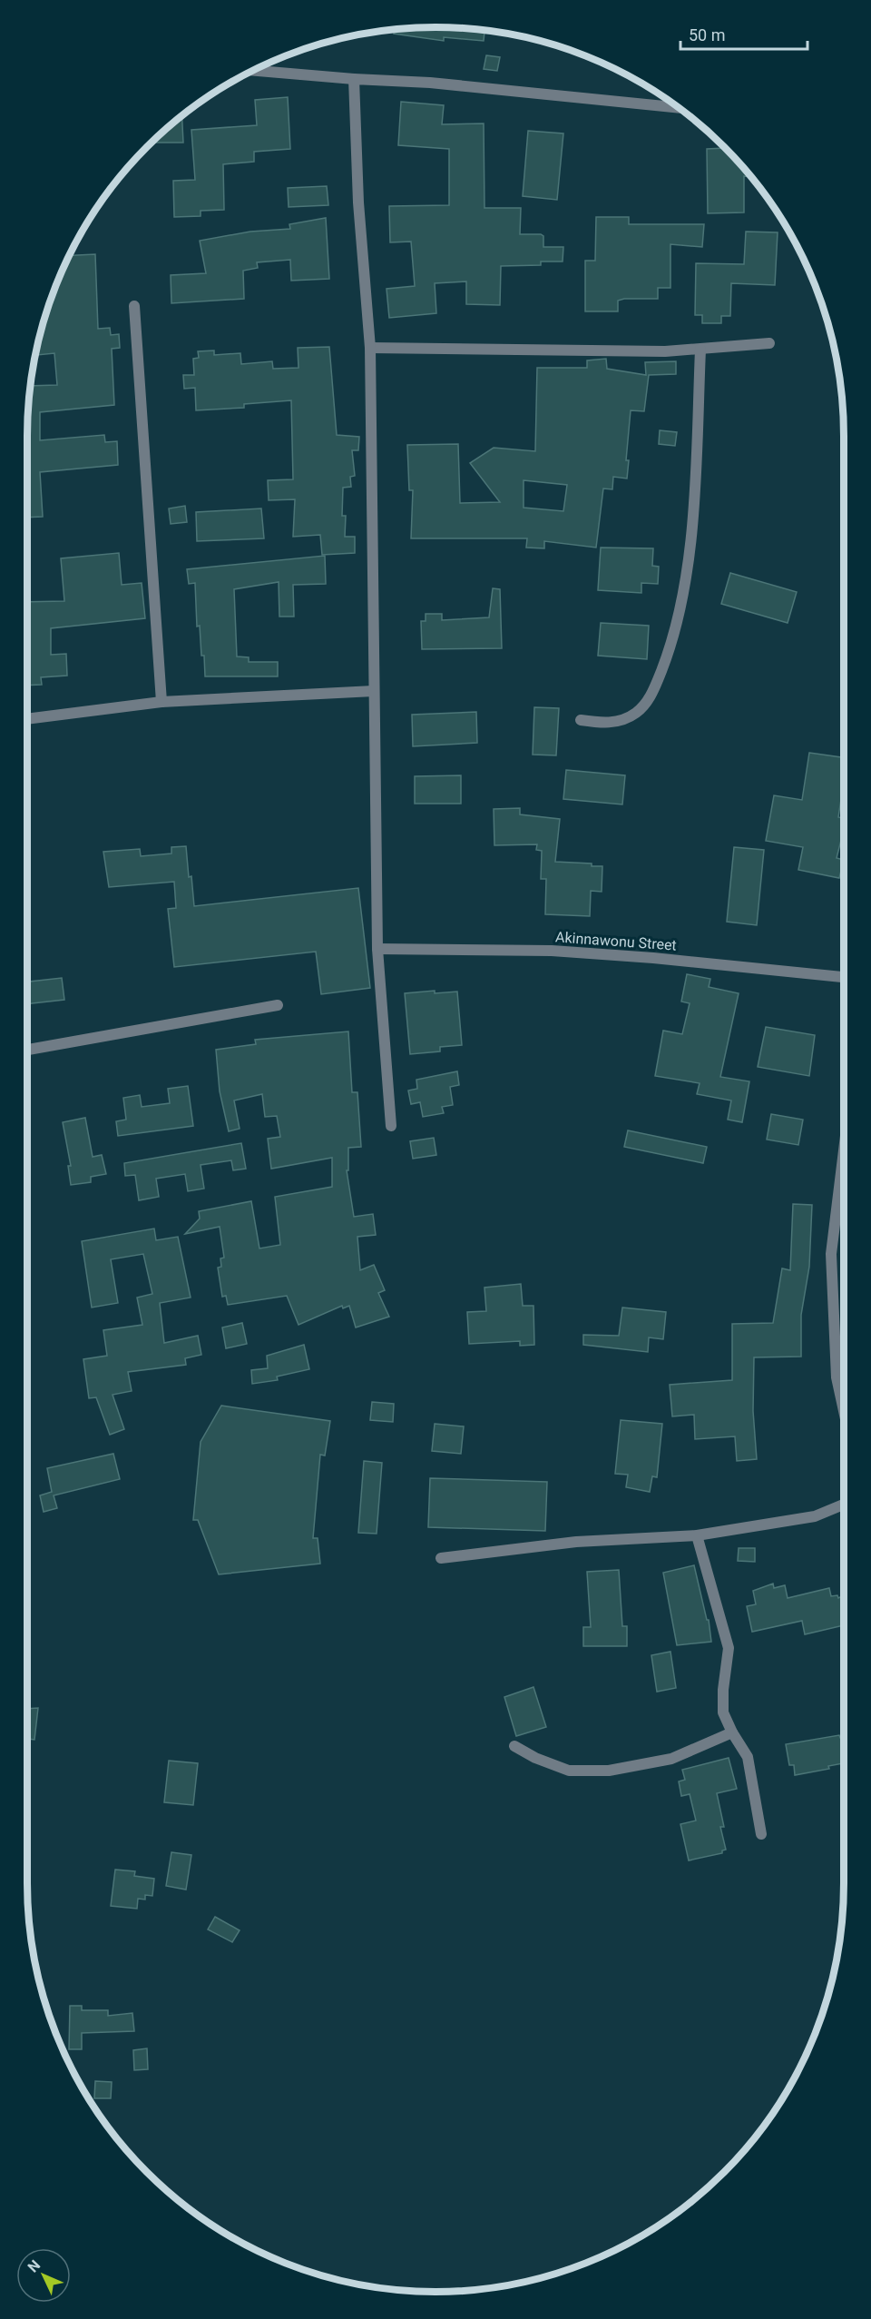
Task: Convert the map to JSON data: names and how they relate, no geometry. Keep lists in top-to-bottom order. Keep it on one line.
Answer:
{"streets":{"street":["Akinnawonu Street"]},"scale_bar":"50 m","north":"top left"}
